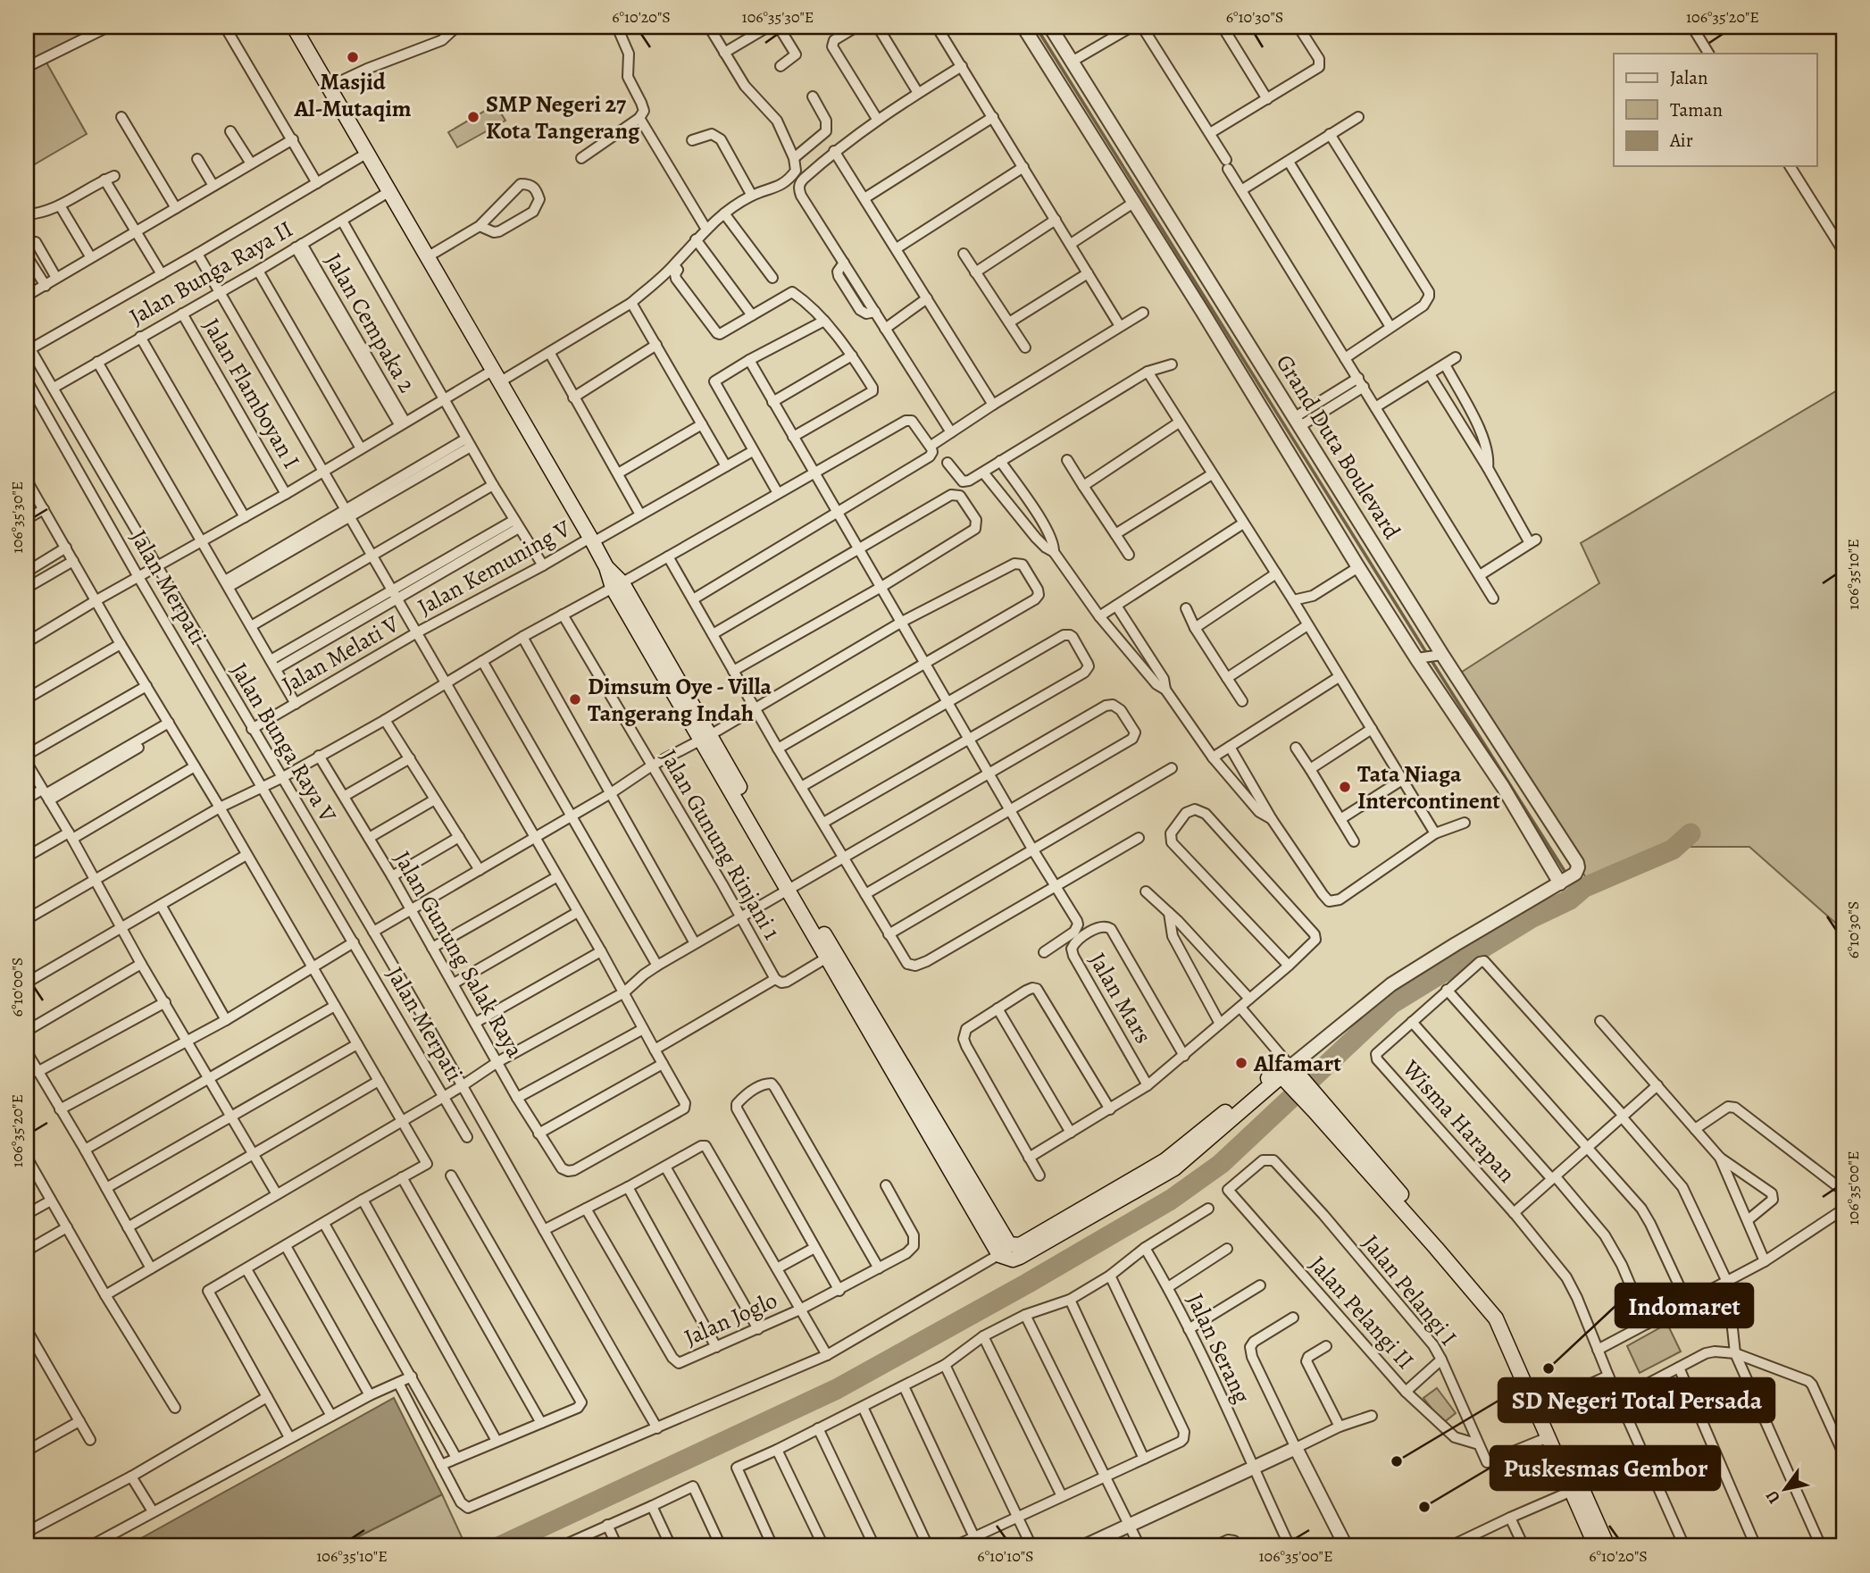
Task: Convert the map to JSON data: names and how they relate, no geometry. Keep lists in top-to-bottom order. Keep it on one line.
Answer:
{"streets":{"street":["Jalan Bunga Raya II","Jalan Cempaka 2","Jalan Flamboyan I","Grand Duta Boulevard","Jalan Kemuning V","Jalan Merpati","Jalan Melati V","Jalan Bunga Raya V","Jalan Gunung Rinjani 1","Jalan Gunung Salak Raya","Jalan Mars","Wisma Harapan","Jalan Pelangi I","Jalan Pelangi II","Jalan Joglo","Jalan Serang"]},"crossings":[["Jalan Bunga Raya II","Jalan Cempaka 2"],["Jalan Bunga Raya II","Jalan Flamboyan I"],["Jalan Bunga Raya II","Jalan Bunga Raya V"],["Jalan Kemuning V","Jalan Melati V"],["Jalan Melati V","Jalan Bunga Raya V"],["Jalan Pelangi I","Jalan Pelangi II"]],"places":["Masjid Al-Mutaqim","SMP Negeri 27 Kota Tangerang","Dimsum Oye - Villa Tangerang Indah","Tata Niaga Intercontinent","Alfamart","Indomaret","SD Negeri Total Persada","Puskesmas Gembor"],"legend":["Jalan","Taman","Air"],"north":"bottom left","coordinates":["6°10'20\"S","106°35'30\"E","6°10'30\"S","106°35'20\"E","106°35'10\"E","6°10'00\"S","106°35'00\"E","6°10'10\"S"]}
